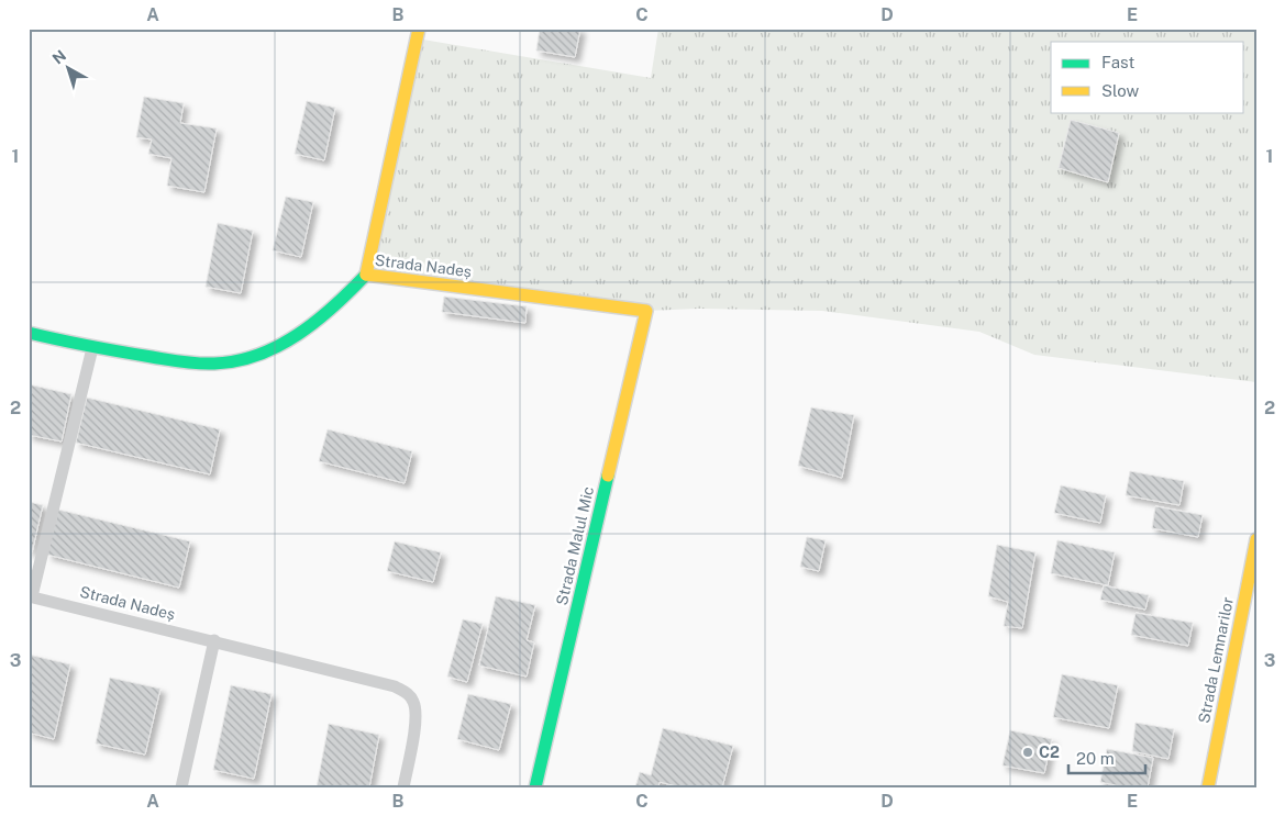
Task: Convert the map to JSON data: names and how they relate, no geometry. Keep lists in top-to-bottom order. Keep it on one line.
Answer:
{"streets":{"street":["Strada Nadeș","Strada Malul Mic","Strada Lemnarilor"]},"crossings":[["Strada Nadeș","Strada Malul Mic"]],"places":["C2"],"legend":["Fast","Slow"],"scale_bar":"20 m","north":"top left","grid":{"columns":["A","B","C","D","E"],"rows":["1","2","3"]}}
